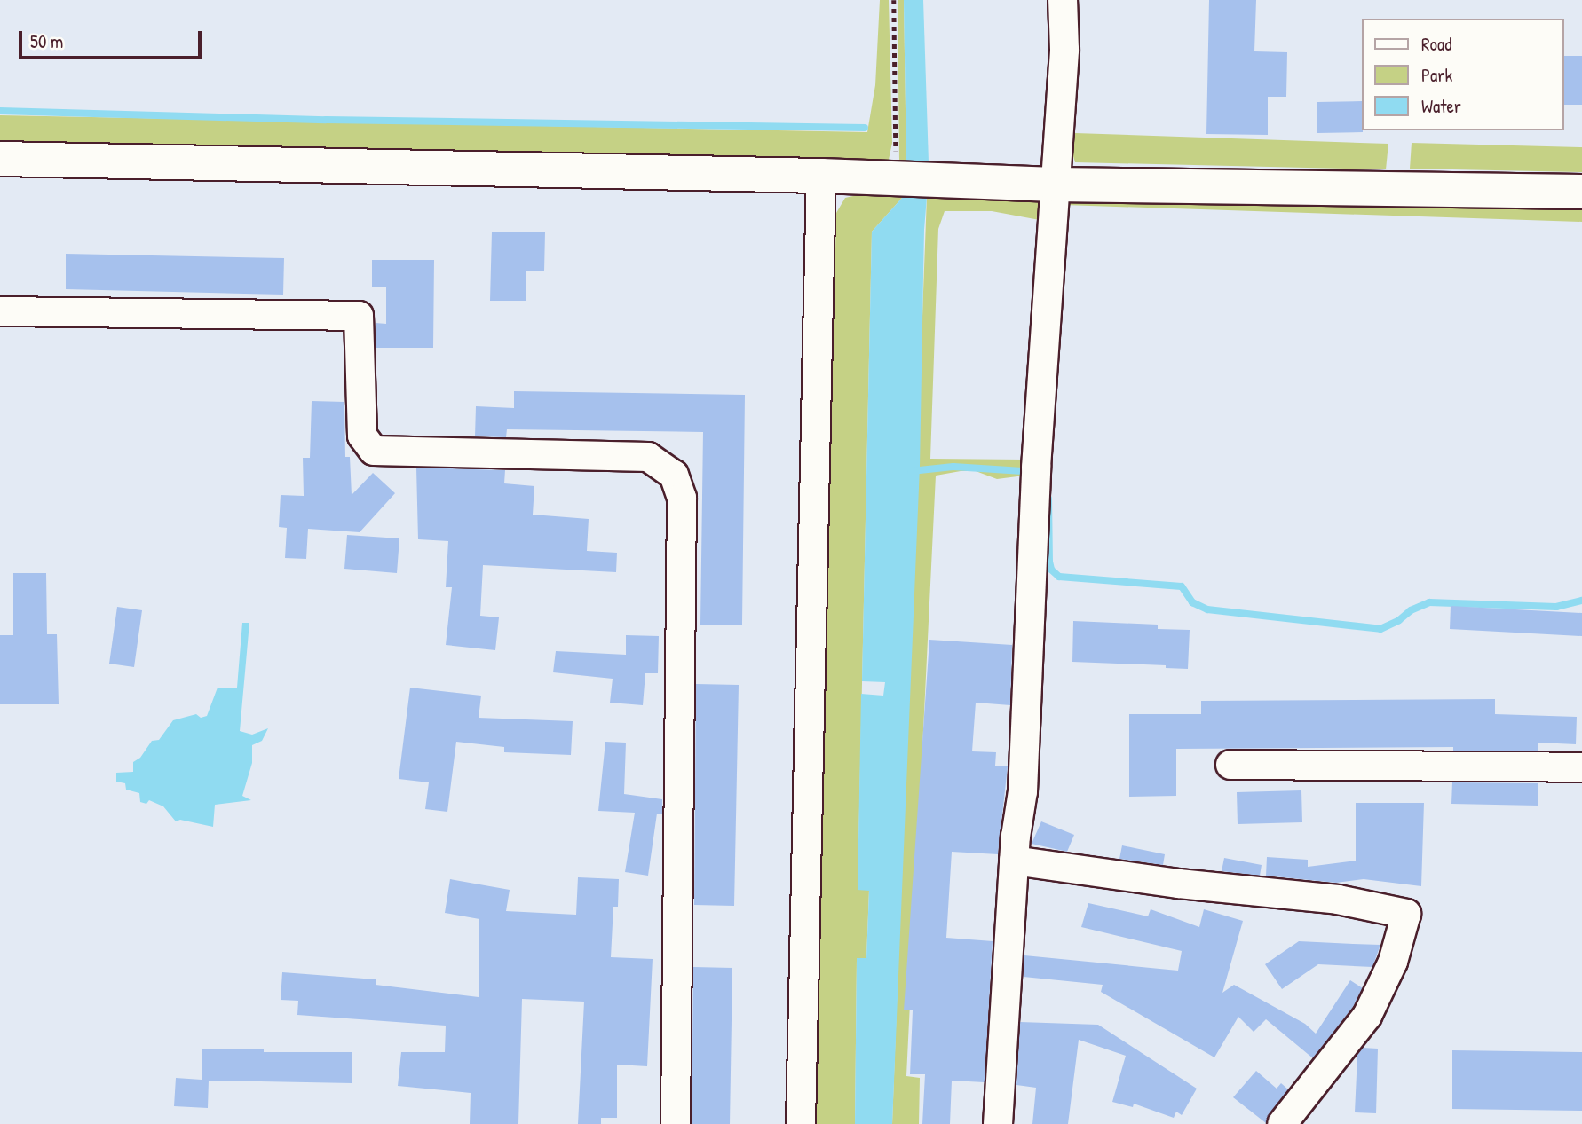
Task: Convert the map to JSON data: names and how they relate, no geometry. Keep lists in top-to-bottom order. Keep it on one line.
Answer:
{"legend":["Road","Park","Water"],"scale_bar":"50 m"}
